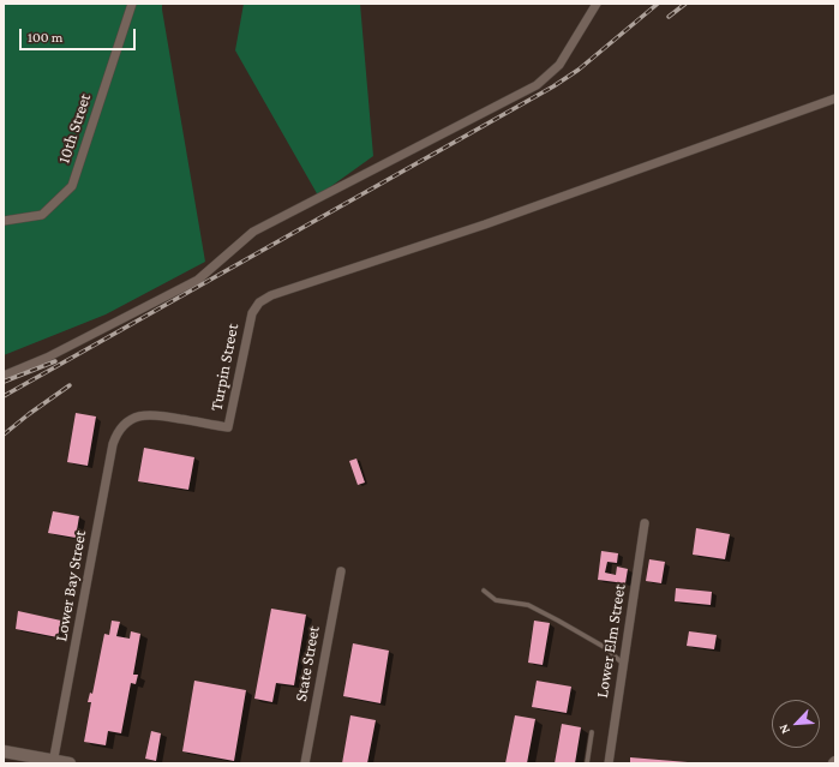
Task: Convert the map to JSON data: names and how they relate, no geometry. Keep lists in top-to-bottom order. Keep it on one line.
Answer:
{"streets":{"street":["10th Street","Turpin Street","Lower Bay Street","Lower Elm Street","State Street"]},"crossings":[["Turpin Street","Lower Bay Street"]],"scale_bar":"100 m","north":"bottom left"}
